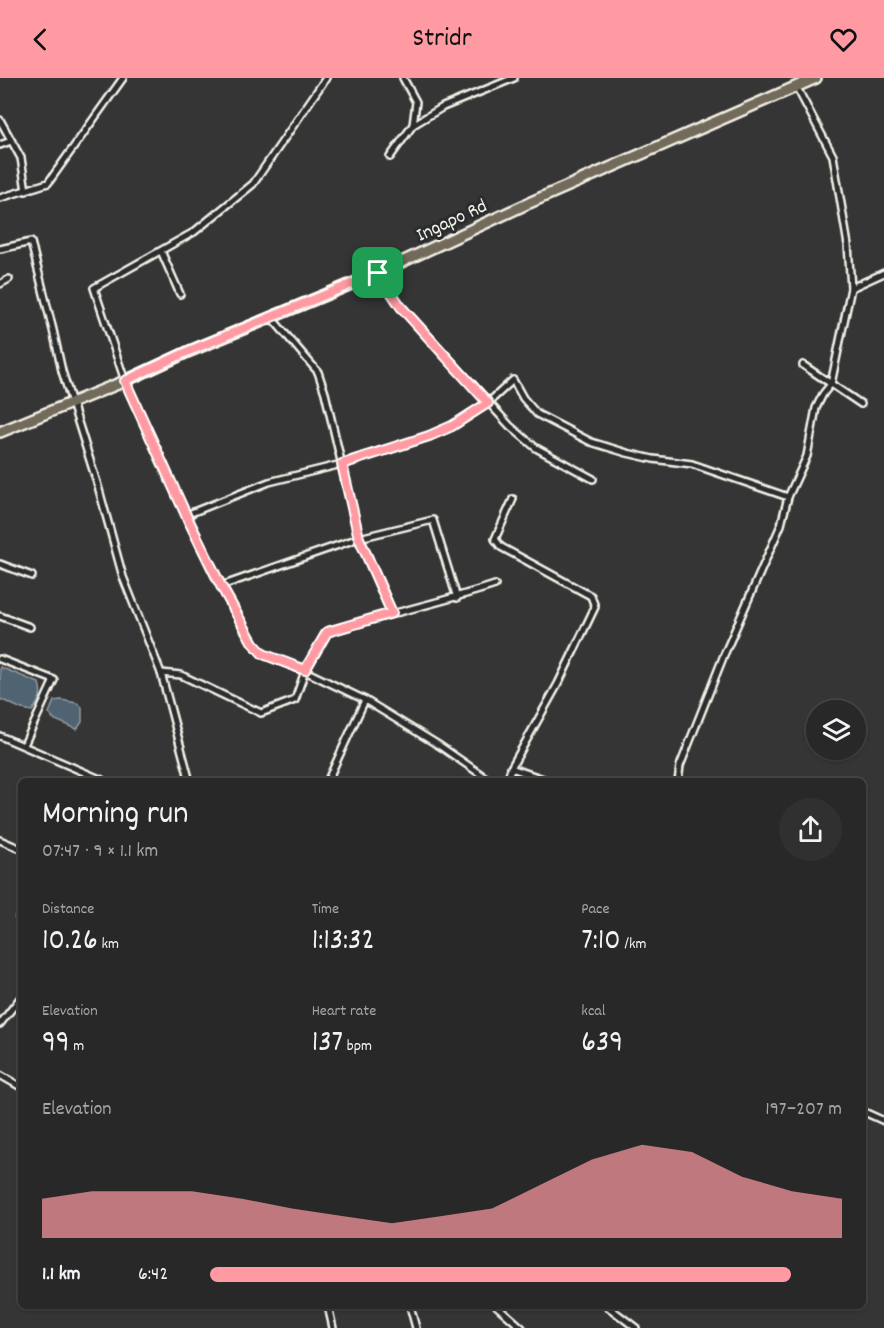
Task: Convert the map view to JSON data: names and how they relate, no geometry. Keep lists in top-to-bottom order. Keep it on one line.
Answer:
{"streets":{"main road":["Ingapo Rd"]},"page":{"header":"Stridr","heading":["Morning run","07:47 · 9 × 1.1 km"],"stats":[["Distance","10.26 km"],["Time","1:13:32"],["Pace","7:10 /km"],["Elevation","99 m"],["Heart rate","137 bpm"],["kcal","639"]],"chart":["Elevation","197–207 m"],"list":[{"name":"1.1 km","note":"6:42"}]}}
